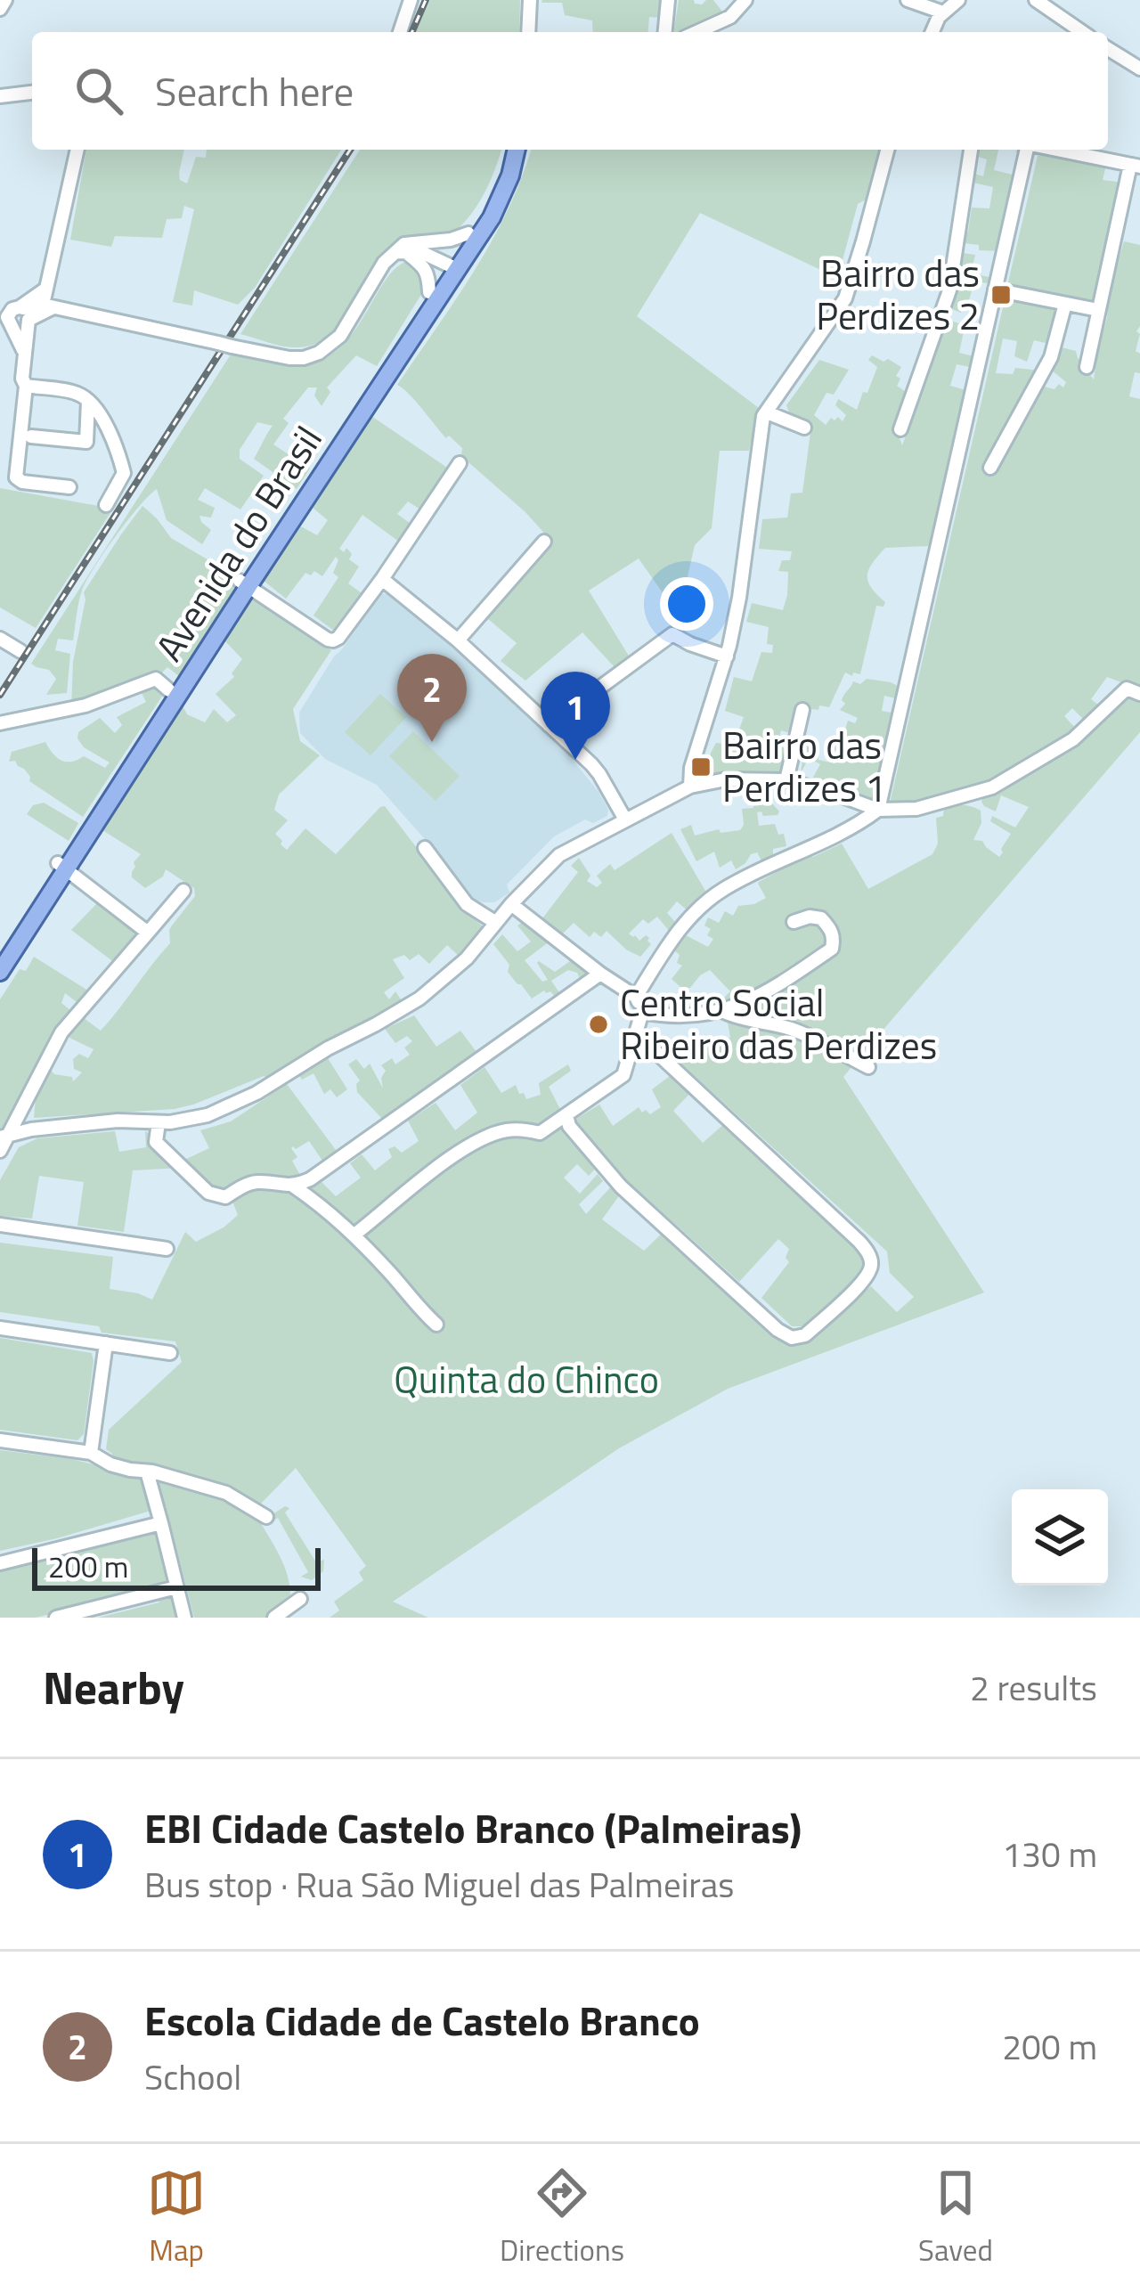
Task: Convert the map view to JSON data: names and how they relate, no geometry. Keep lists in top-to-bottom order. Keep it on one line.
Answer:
{"streets":{"main road":["Avenida do Brasil"]},"parks":["Quinta do Chinco"],"places":{"transit":["Bairro das Perdizes 2","Bairro das Perdizes 1"],"other":["Centro Social Ribeiro das Perdizes"]},"scale_bar":"200 m","page":{"search":"Search here","pins":["2","1"],"scale":"200 m","heading":["Nearby","2 results"],"list":[{"mark":"1","name":"EBI Cidade Castelo Branco (Palmeiras)","note":"Bus stop · Rua São Miguel das Palmeiras","value":"130 m"},{"mark":"2","name":"Escola Cidade de Castelo Branco","note":"School","value":"200 m"}],"nav":["Map","Directions","Saved"]}}
